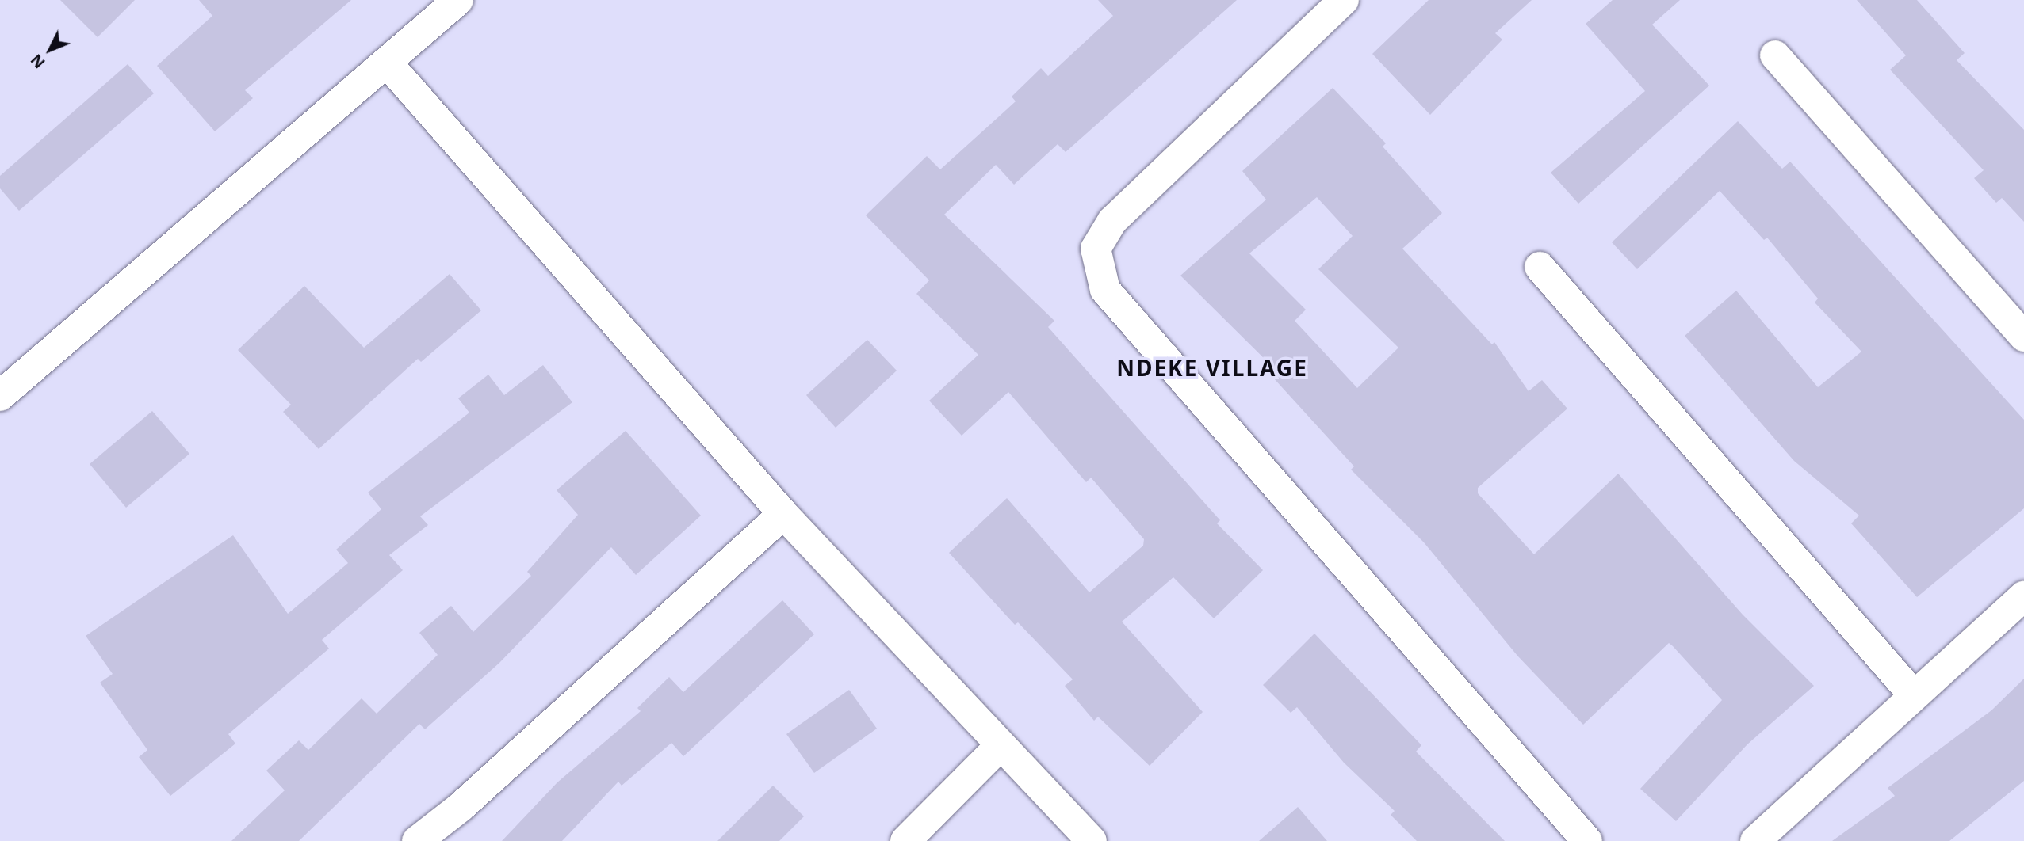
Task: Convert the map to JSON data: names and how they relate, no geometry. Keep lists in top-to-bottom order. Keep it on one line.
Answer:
{"districts":["NDEKE VILLAGE"],"north":"bottom left"}
